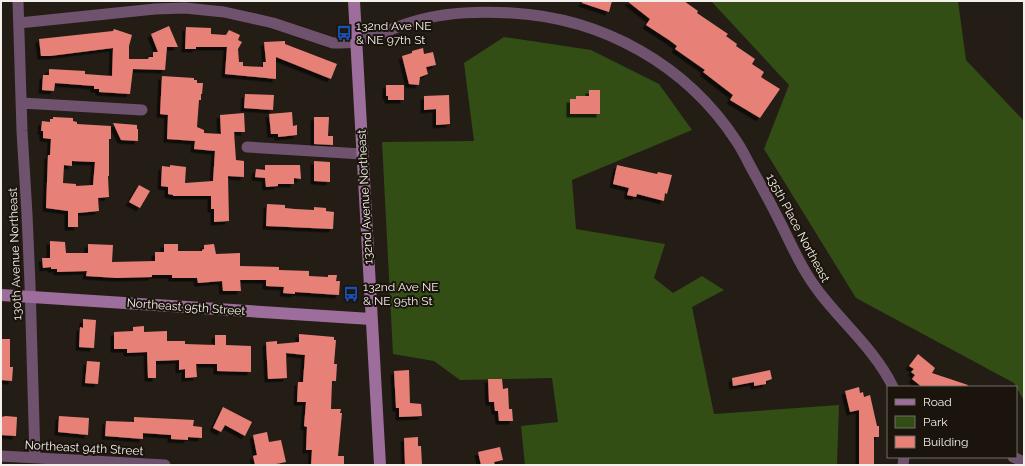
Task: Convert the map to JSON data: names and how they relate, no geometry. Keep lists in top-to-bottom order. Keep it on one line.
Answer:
{"streets":{"street":["132nd Avenue Northeast","135th Place Northeast","130th Avenue Northeast","Northeast 95th Street","Northeast 94th Street"]},"crossings":[["132nd Avenue Northeast","135th Place Northeast"],["132nd Avenue Northeast","Northeast 95th Street"],["135th Place Northeast","130th Avenue Northeast"],["130th Avenue Northeast","Northeast 95th Street"],["130th Avenue Northeast","Northeast 94th Street"]],"places":{"bus stop":["132nd Ave NE & NE 97th St","132nd Ave NE & NE 95th St"]},"legend":["Road","Park","Building"]}
